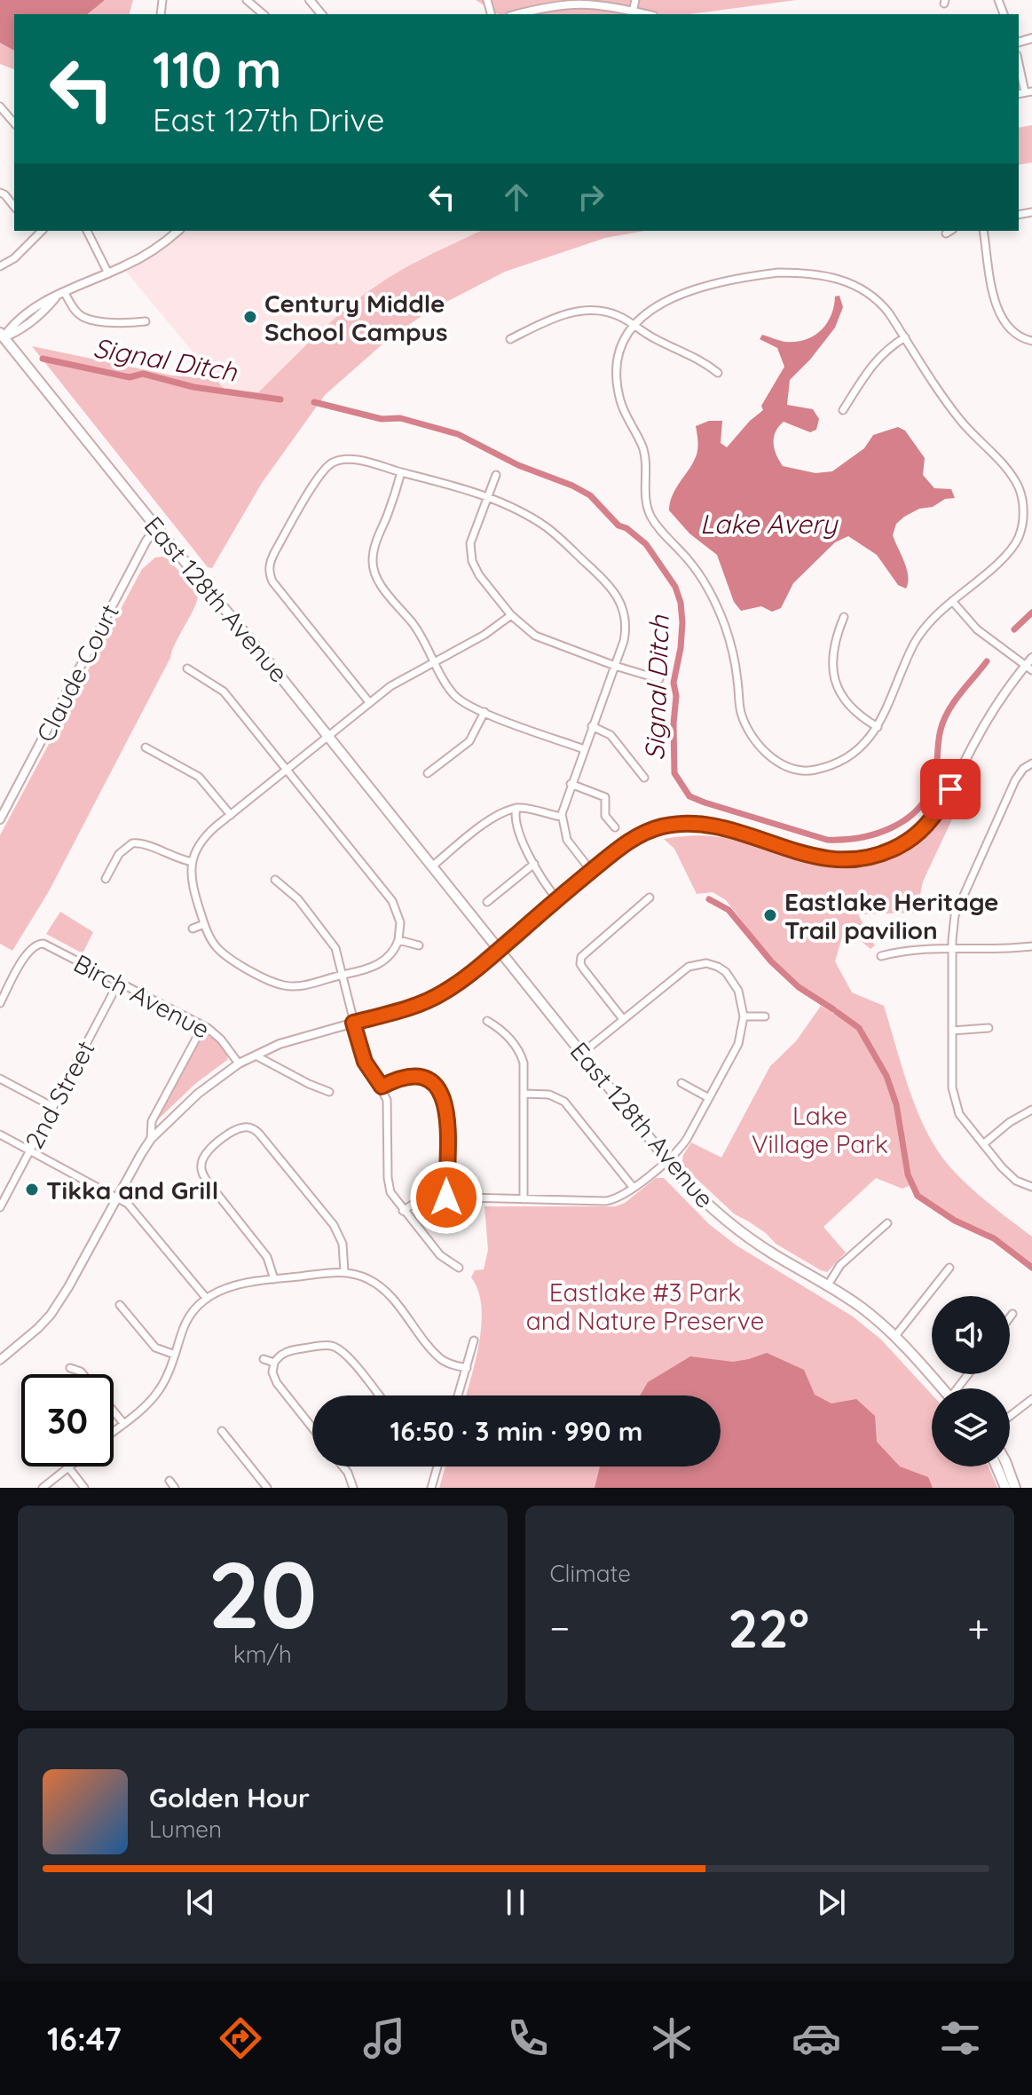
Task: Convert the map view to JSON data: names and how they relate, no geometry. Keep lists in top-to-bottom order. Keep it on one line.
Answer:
{"streets":{"main road":["East 128th Avenue"],"street":["Claude Court","Birch Avenue","2nd Street"]},"crossings":[["East 128th Avenue","Claude Court"],["Birch Avenue","2nd Street"]],"water":["Signal Ditch","Lake Avery"],"parks":["Lake Village Park","Eastlake #3 Park and Nature Preserve"],"places":["Century Middle School Campus","Eastlake Heritage Trail pavilion","Tikka and Grill"],"page":{"turn":["110 m","East 127th Drive"],"limit":"30","trip":"16:50 · 3 min · 990 m","tile":[["20","km/h"],"Climate"],"heat":["−","22°","+"],"song":["Golden Hour","Lumen"],"tabs":"16:47"}}
